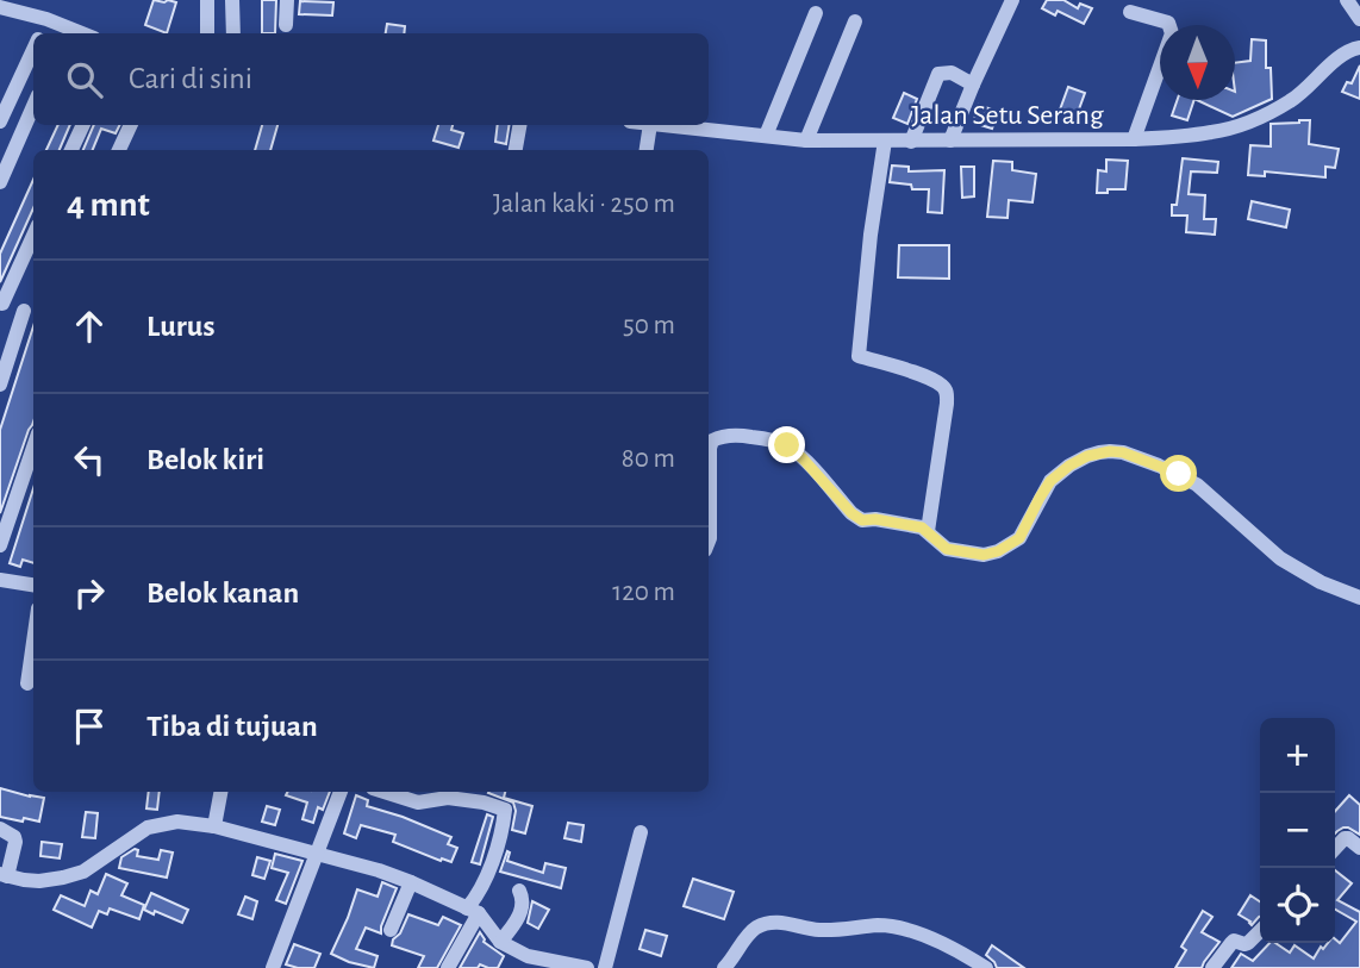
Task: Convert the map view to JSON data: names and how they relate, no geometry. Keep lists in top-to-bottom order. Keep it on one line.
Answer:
{"streets":{"street":["Jalan Setu Serang"]},"north":"bottom","page":{"search":"Cari di sini","heading":["4 mnt","Jalan kaki · 250 m"],"list":[["Lurus","50 m"],["Belok kiri","80 m"],["Belok kanan","120 m"],"Tiba di tujuan"],"map_buttons":["+","−"]}}
